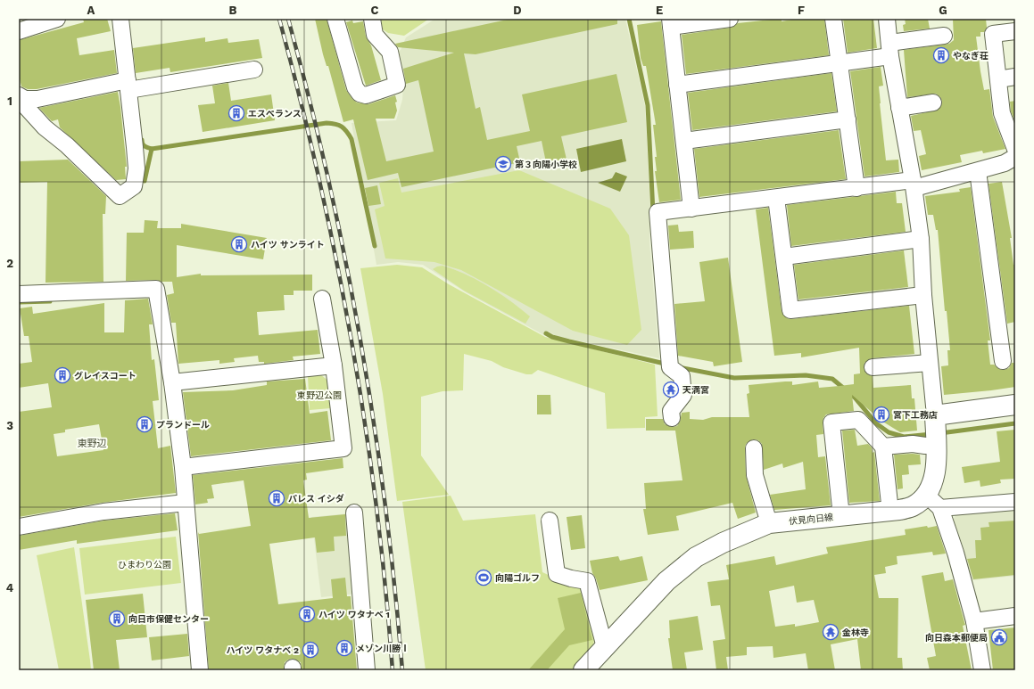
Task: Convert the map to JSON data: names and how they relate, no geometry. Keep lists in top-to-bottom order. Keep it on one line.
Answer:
{"streets":{"main road":["伏見向日線"]},"districts":["東野辺"],"parks":["東野辺公園","ひまわり公園"],"places":{"building":["やなぎ荘","エスぺランス","ハイツ サンライト","グレイスコート","宮下工務店","プランドール","パレス イシダ","ハイツ ワタナベ 1","向日市保健センター","メゾン川勝Ⅰ","ハイツ ワタナベ 2"],"school or university":["第３向陽小学校"],"temple":["天満宮","金林寺"],"sports":["向陽ゴルフ"],"public building":["向日森本郵便局"]},"grid":{"columns":["A","B","C","D","E","F","G"],"rows":["1","2","3","4"]}}
